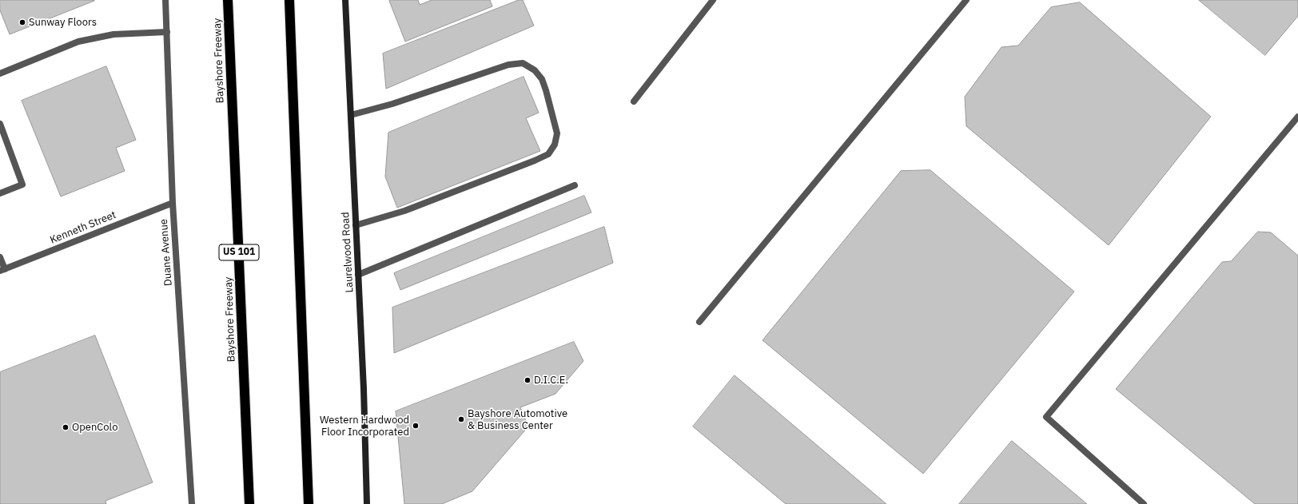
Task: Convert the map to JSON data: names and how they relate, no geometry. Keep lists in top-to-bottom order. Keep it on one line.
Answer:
{"streets":{"highway":["Bayshore Freeway","US 101"],"street":["Kenneth Street","Duane Avenue","Laurelwood Road"]},"crossings":[["Kenneth Street","Duane Avenue"]],"places":["Sunway Floors","D.I.C.E.","Bayshore Automotive & Business Center","Western Hardwood Floor Incorporated","OpenColo"]}
